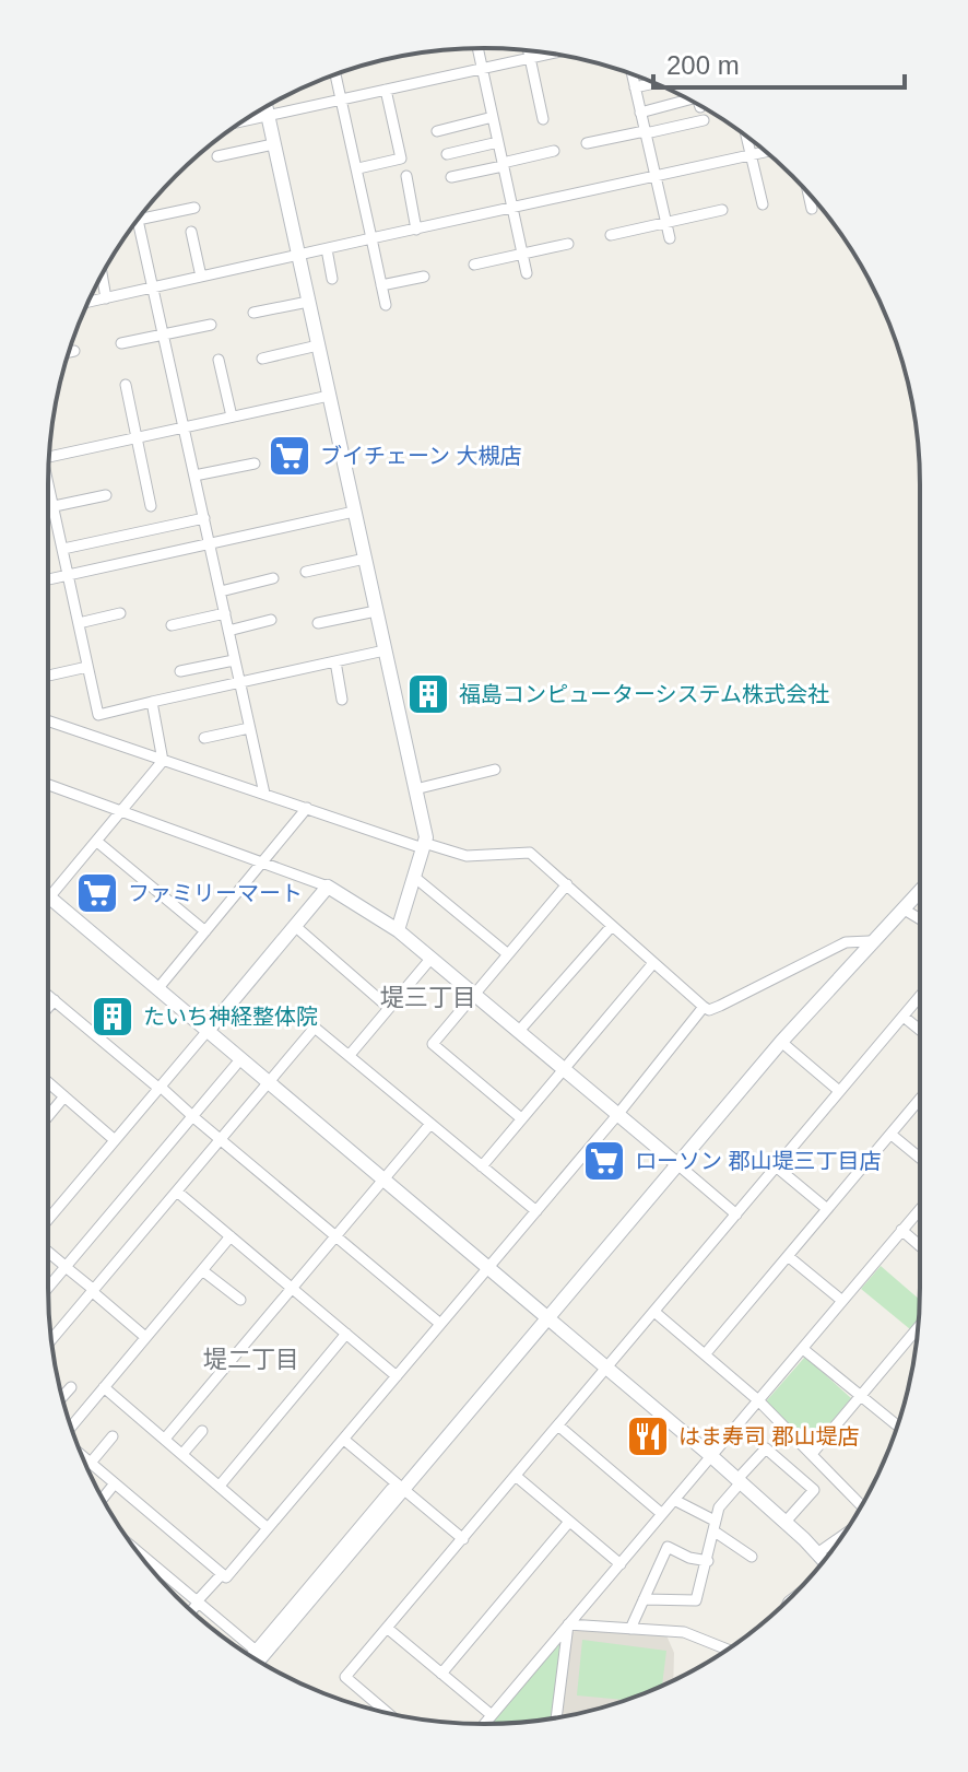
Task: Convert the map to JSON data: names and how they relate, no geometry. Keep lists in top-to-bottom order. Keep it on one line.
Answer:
{"districts":["堤三丁目","堤二丁目"],"places":{"supermarket":["ブイチェーン 大槻店","ファミリーマート","ローソン 郡山堤三丁目店"],"building":["福島コンピューターシステム株式会社","たいち神経整体院"],"restaurant":["はま寿司 郡山堤店"]},"scale_bar":"200 m"}
